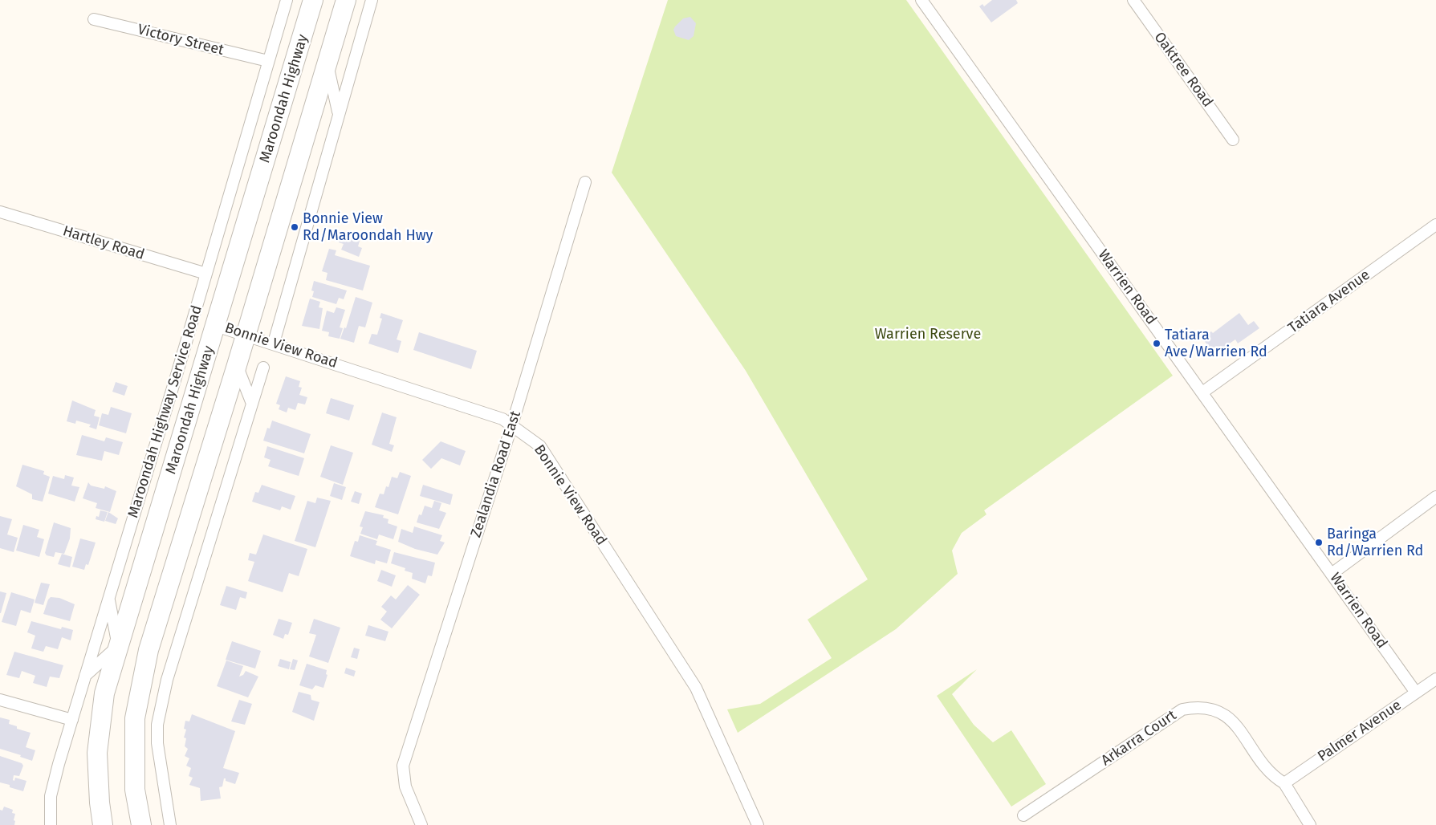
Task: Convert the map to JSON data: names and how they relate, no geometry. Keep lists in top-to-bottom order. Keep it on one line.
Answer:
{"streets":{"highway":["Maroondah Highway"],"street":["Victory Street","Oaktree Road","Hartley Road","Warrien Road","Tatiara Avenue","Bonnie View Road","Maroondah Highway Service Road","Zealandia Road East","Palmer Avenue","Arkarra Court"]},"crossings":[["Victory Street","Maroondah Highway Service Road"],["Maroondah Highway","Bonnie View Road"],["Hartley Road","Maroondah Highway Service Road"],["Warrien Road","Tatiara Avenue"],["Warrien Road","Palmer Avenue"],["Bonnie View Road","Zealandia Road East"],["Palmer Avenue","Arkarra Court"]],"parks":["Warrien Reserve"],"places":["Bonnie View Rd/Maroondah Hwy","Tatiara Ave/Warrien Rd","Baringa Rd/Warrien Rd"]}
